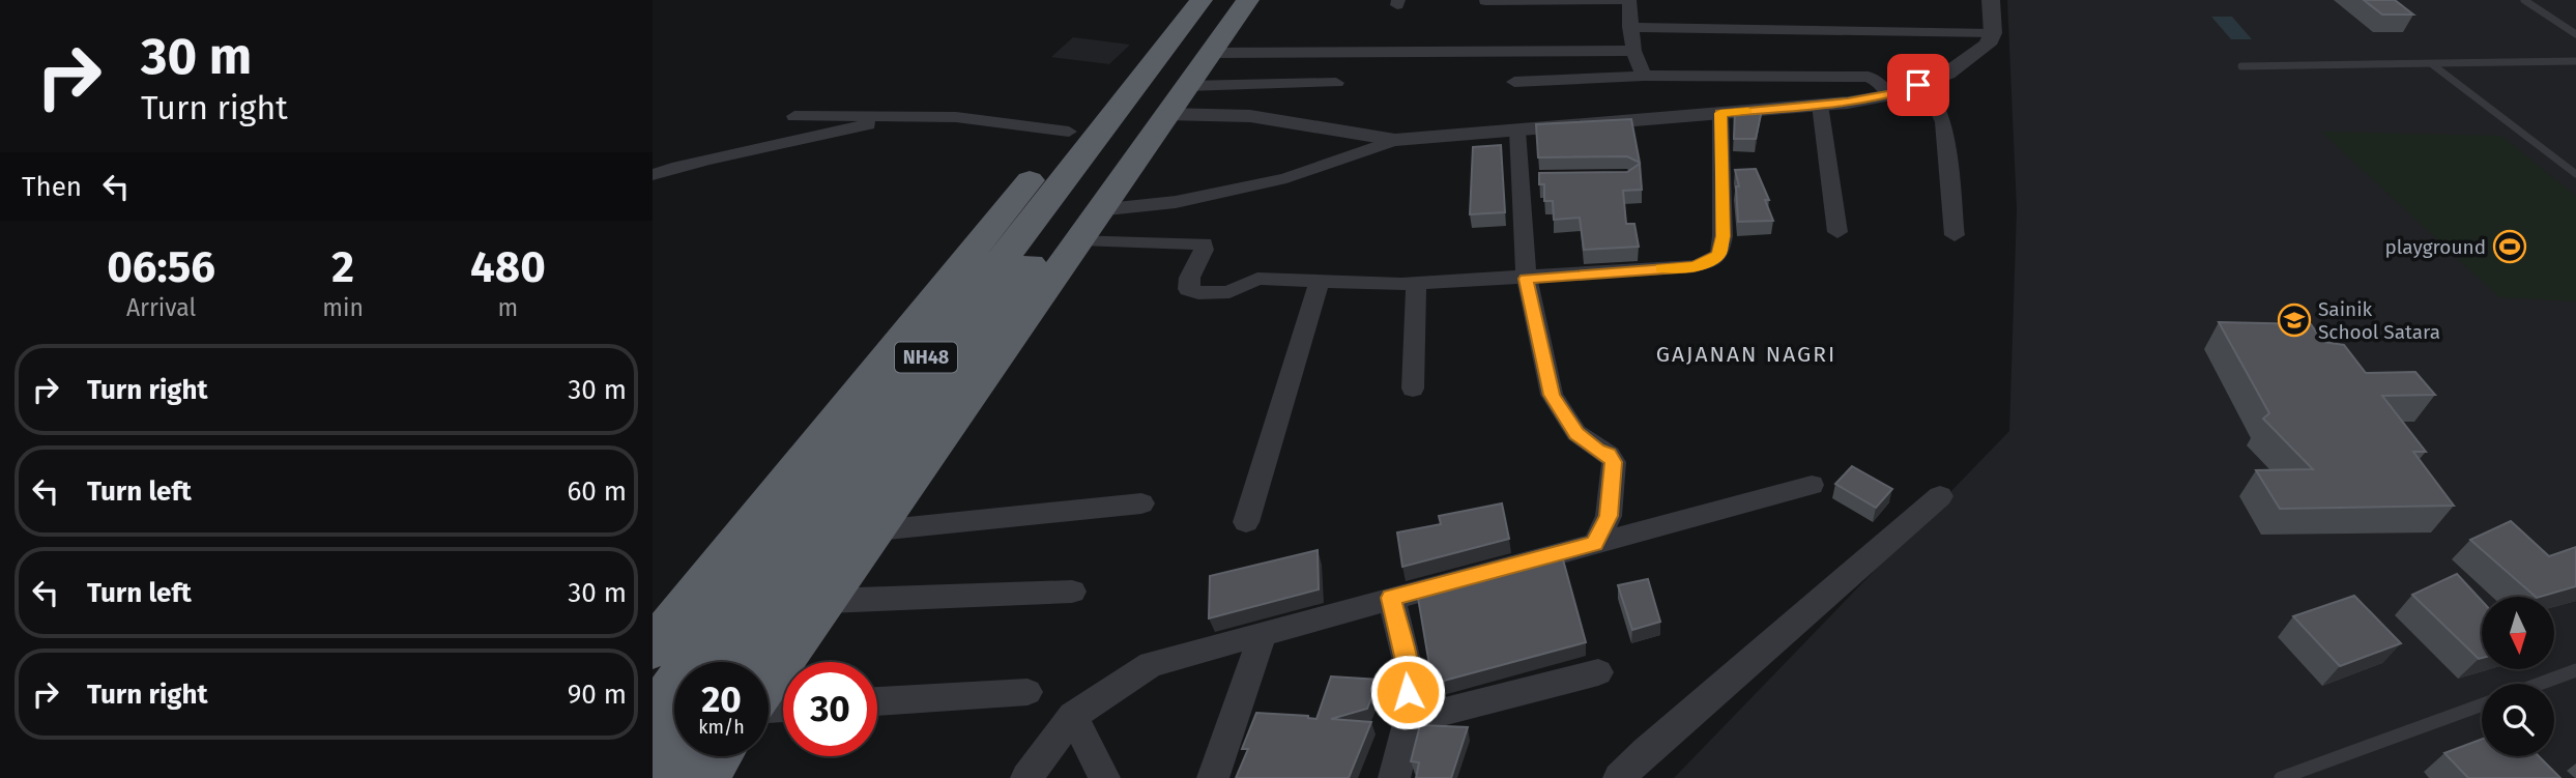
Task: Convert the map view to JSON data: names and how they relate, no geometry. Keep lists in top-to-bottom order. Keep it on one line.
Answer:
{"streets":{"highway":["NH48"]},"districts":["GAJANAN NAGRI"],"places":{"sports":["playground"],"school or university":["Sainik School Satara"]},"north":"bottom","page":{"turn":["30 m","Turn right"],"then":"Then","eta":["06:56","Arrival","2","min","480","m"],"list":[{"name":"Turn right","value":"30 m"},{"name":"Turn left","value":"60 m"},{"name":"Turn left","value":"30 m"},{"name":"Turn right","value":"90 m"}],"speed":"20 km/h","limit":"30"}}
